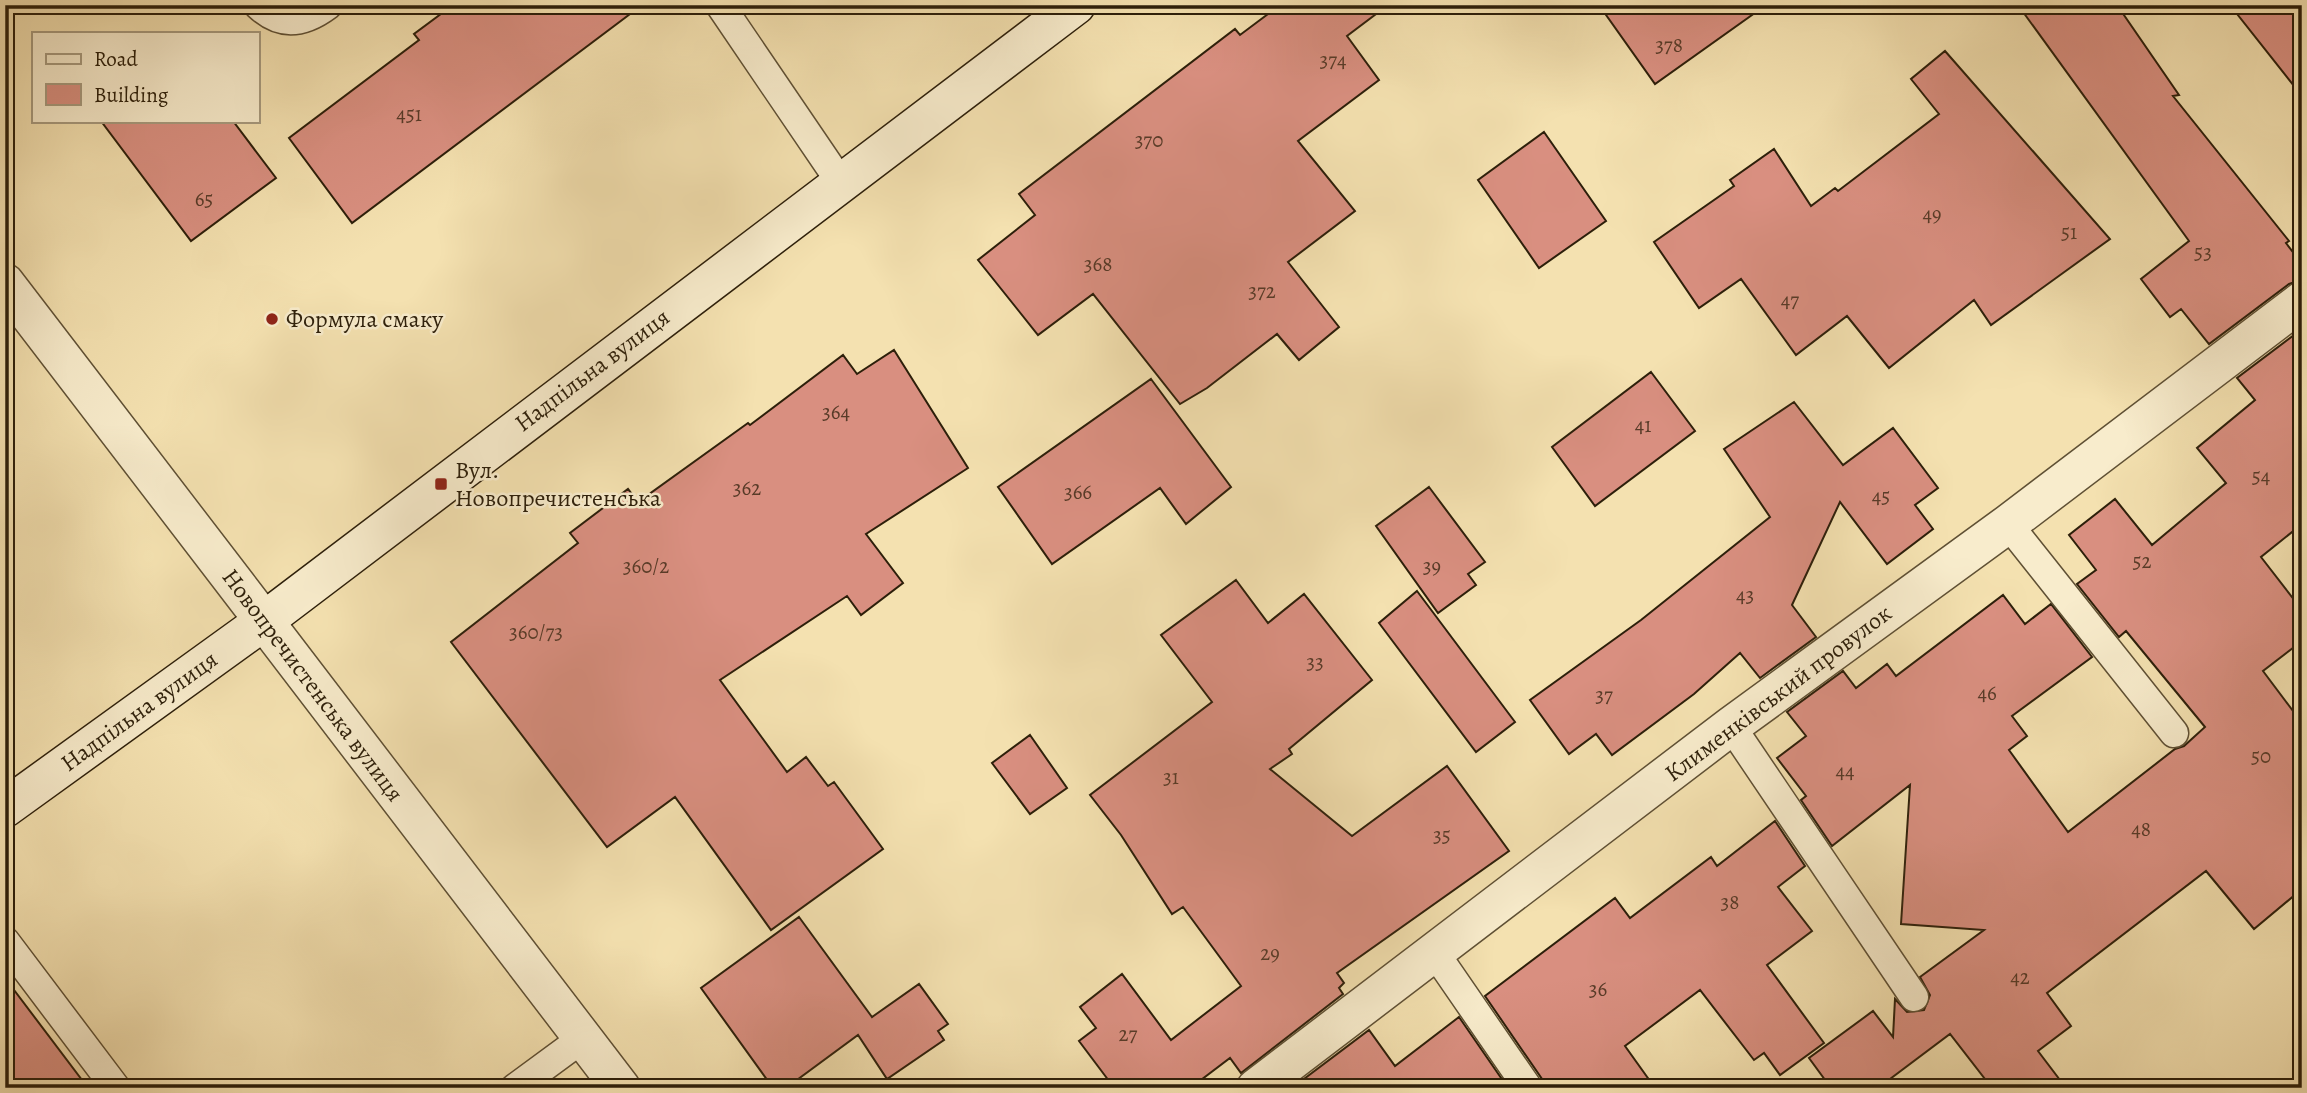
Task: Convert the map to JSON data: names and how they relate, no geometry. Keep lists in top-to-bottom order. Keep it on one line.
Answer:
{"streets":{"street":["Надпільна вулиця","Новопречистенська вулиця","Клименківський провулок"]},"crossings":[["Надпільна вулиця","Новопречистенська вулиця"]],"places":{"other":["Формула смаку"],"transit":["Вул. Новопречистенська"]},"house_numbers":["378","374","451","370","65","49","51","53","368","372","47","364","41","54","362","366","45","52","360/2","39","43","360/73","33","46","37","50","44","31","48","35","38","29","42","36","27"],"legend":["Road","Building"]}
